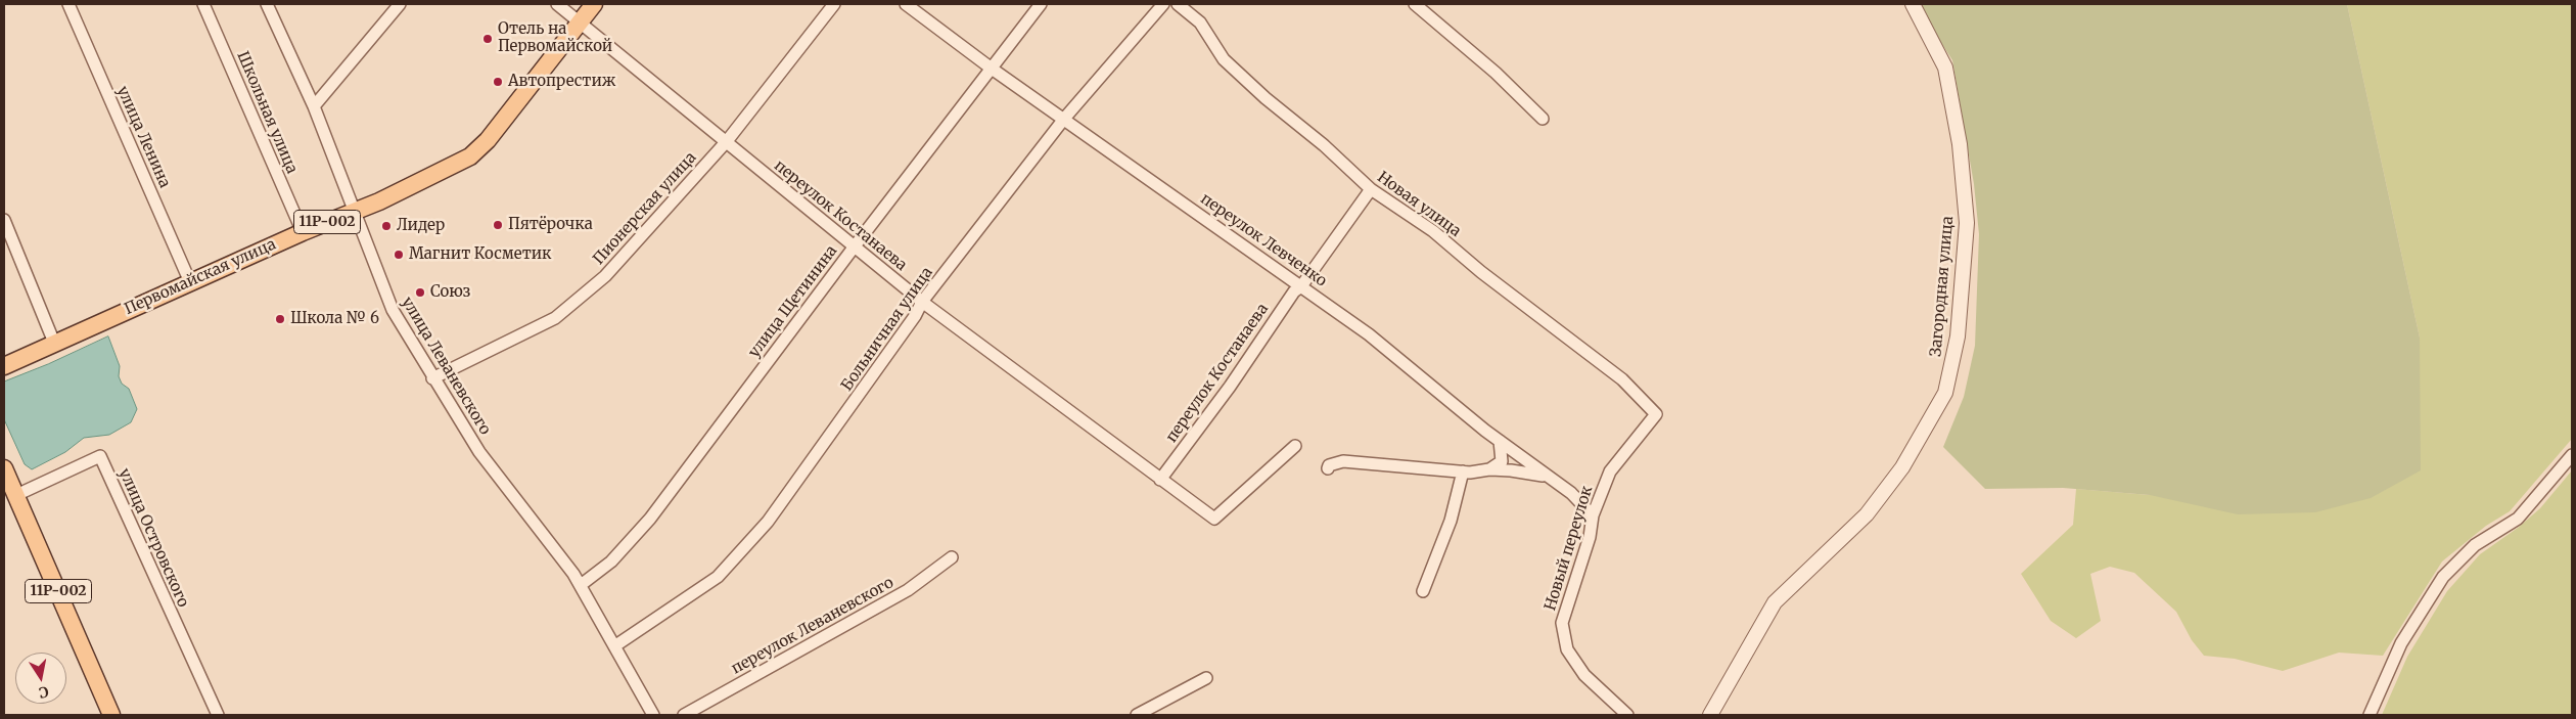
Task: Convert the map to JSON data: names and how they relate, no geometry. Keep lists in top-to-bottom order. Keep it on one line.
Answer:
{"streets":{"main road":["11Р-002","Первомайская улица"],"street":["Школьная улица","улица Ленина","Новая улица","Пионерская улица","переулок Костанаева","переулок Левченко","Загородная улица","улица Щетинина","Больничная улица","улица Леваневского","улица Островского","Новый переулок","переулок Леваневского"]},"crossings":[["Школьная улица","Первомайская улица"],["улица Ленина","Первомайская улица"],["Новая улица","переулок Костанаева"],["Новая улица","Новый переулок"],["Пионерская улица","переулок Костанаева"],["Пионерская улица","улица Леваневского"],["переулок Костанаева","переулок Левченко"],["переулок Костанаева","Первомайская улица"],["переулок Костанаева","улица Щетинина"],["переулок Костанаева","Больничная улица"],["11Р-002","улица Островского"],["переулок Левченко","улица Щетинина"],["переулок Левченко","Больничная улица"],["переулок Левченко","Новый переулок"],["Первомайская улица","улица Леваневского"],["улица Щетинина","улица Леваневского"],["Больничная улица","улица Леваневского"]],"places":["Отель на Первомайской","Автопрестиж","Пятёрочка","Лидер","Магнит Косметик","Союз","Школа № 6"],"north":"bottom"}
